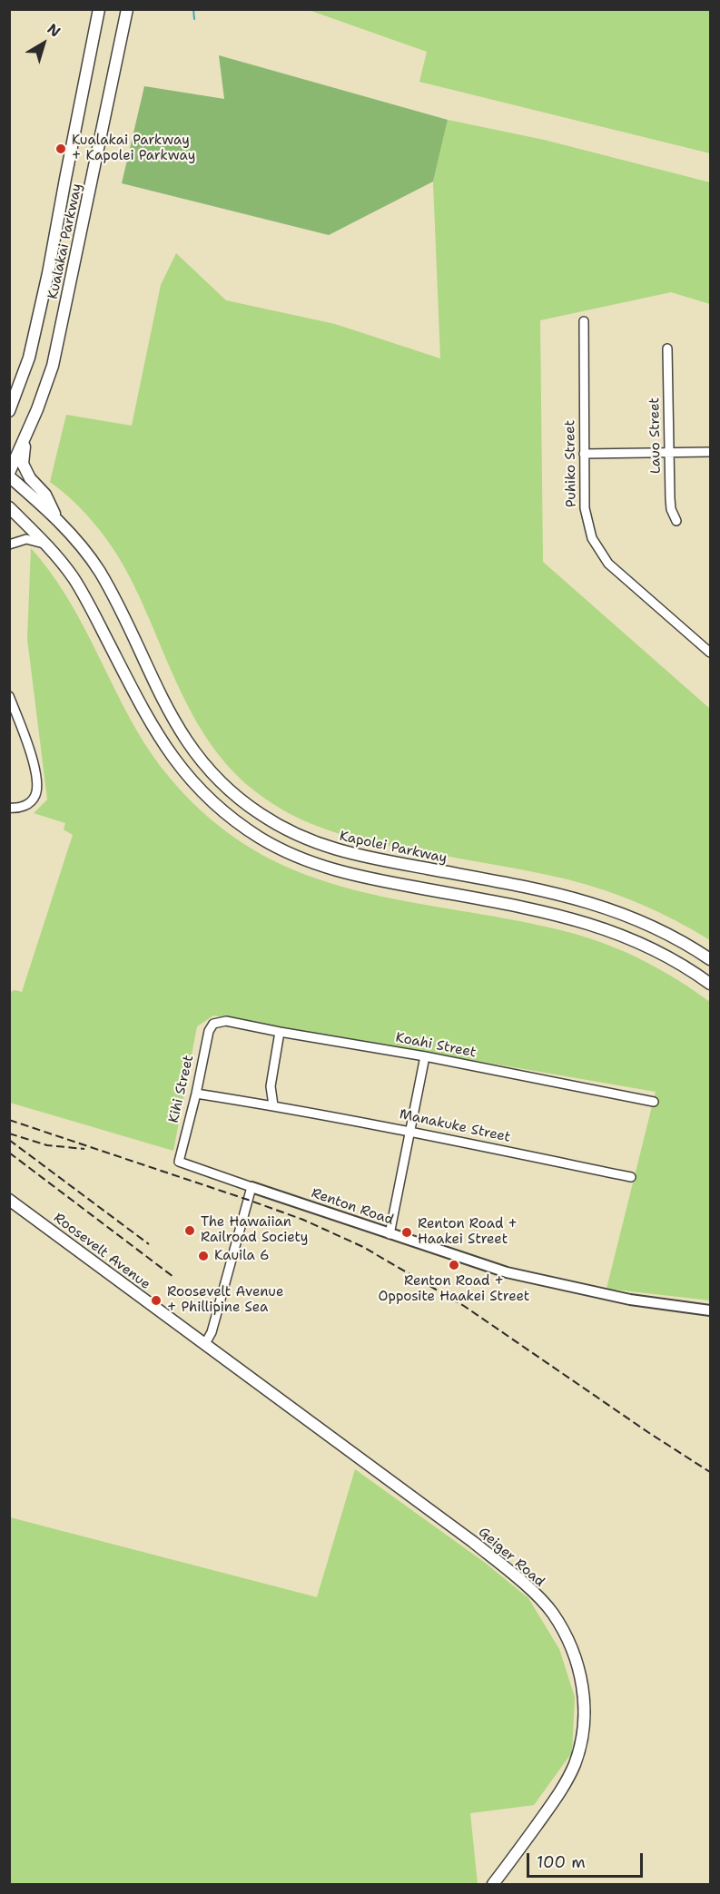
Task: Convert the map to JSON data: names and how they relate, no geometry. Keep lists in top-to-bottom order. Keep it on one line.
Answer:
{"streets":{"main road":["Kualakai Parkway","Kapolei Parkway","Roosevelt Avenue","Geiger Road"],"street":["Lauo Street","Puhiko Street","Koahi Street","Kihi Street","Manakuke Street","Renton Road"]},"crossings":[["Kualakai Parkway","Kapolei Parkway"],["Koahi Street","Kihi Street"],["Kihi Street","Manakuke Street"],["Kihi Street","Renton Road"],["Roosevelt Avenue","Geiger Road"]],"places":["Kualakai Parkway + Kapolei Parkway","The Hawaiian Railroad Society","Renton Road + Haakei Street","Kauila 6","Renton Road + Opposite Haakei Street","Roosevelt Avenue + Phillipine Sea"],"scale_bar":"100 m","north":"top right"}
